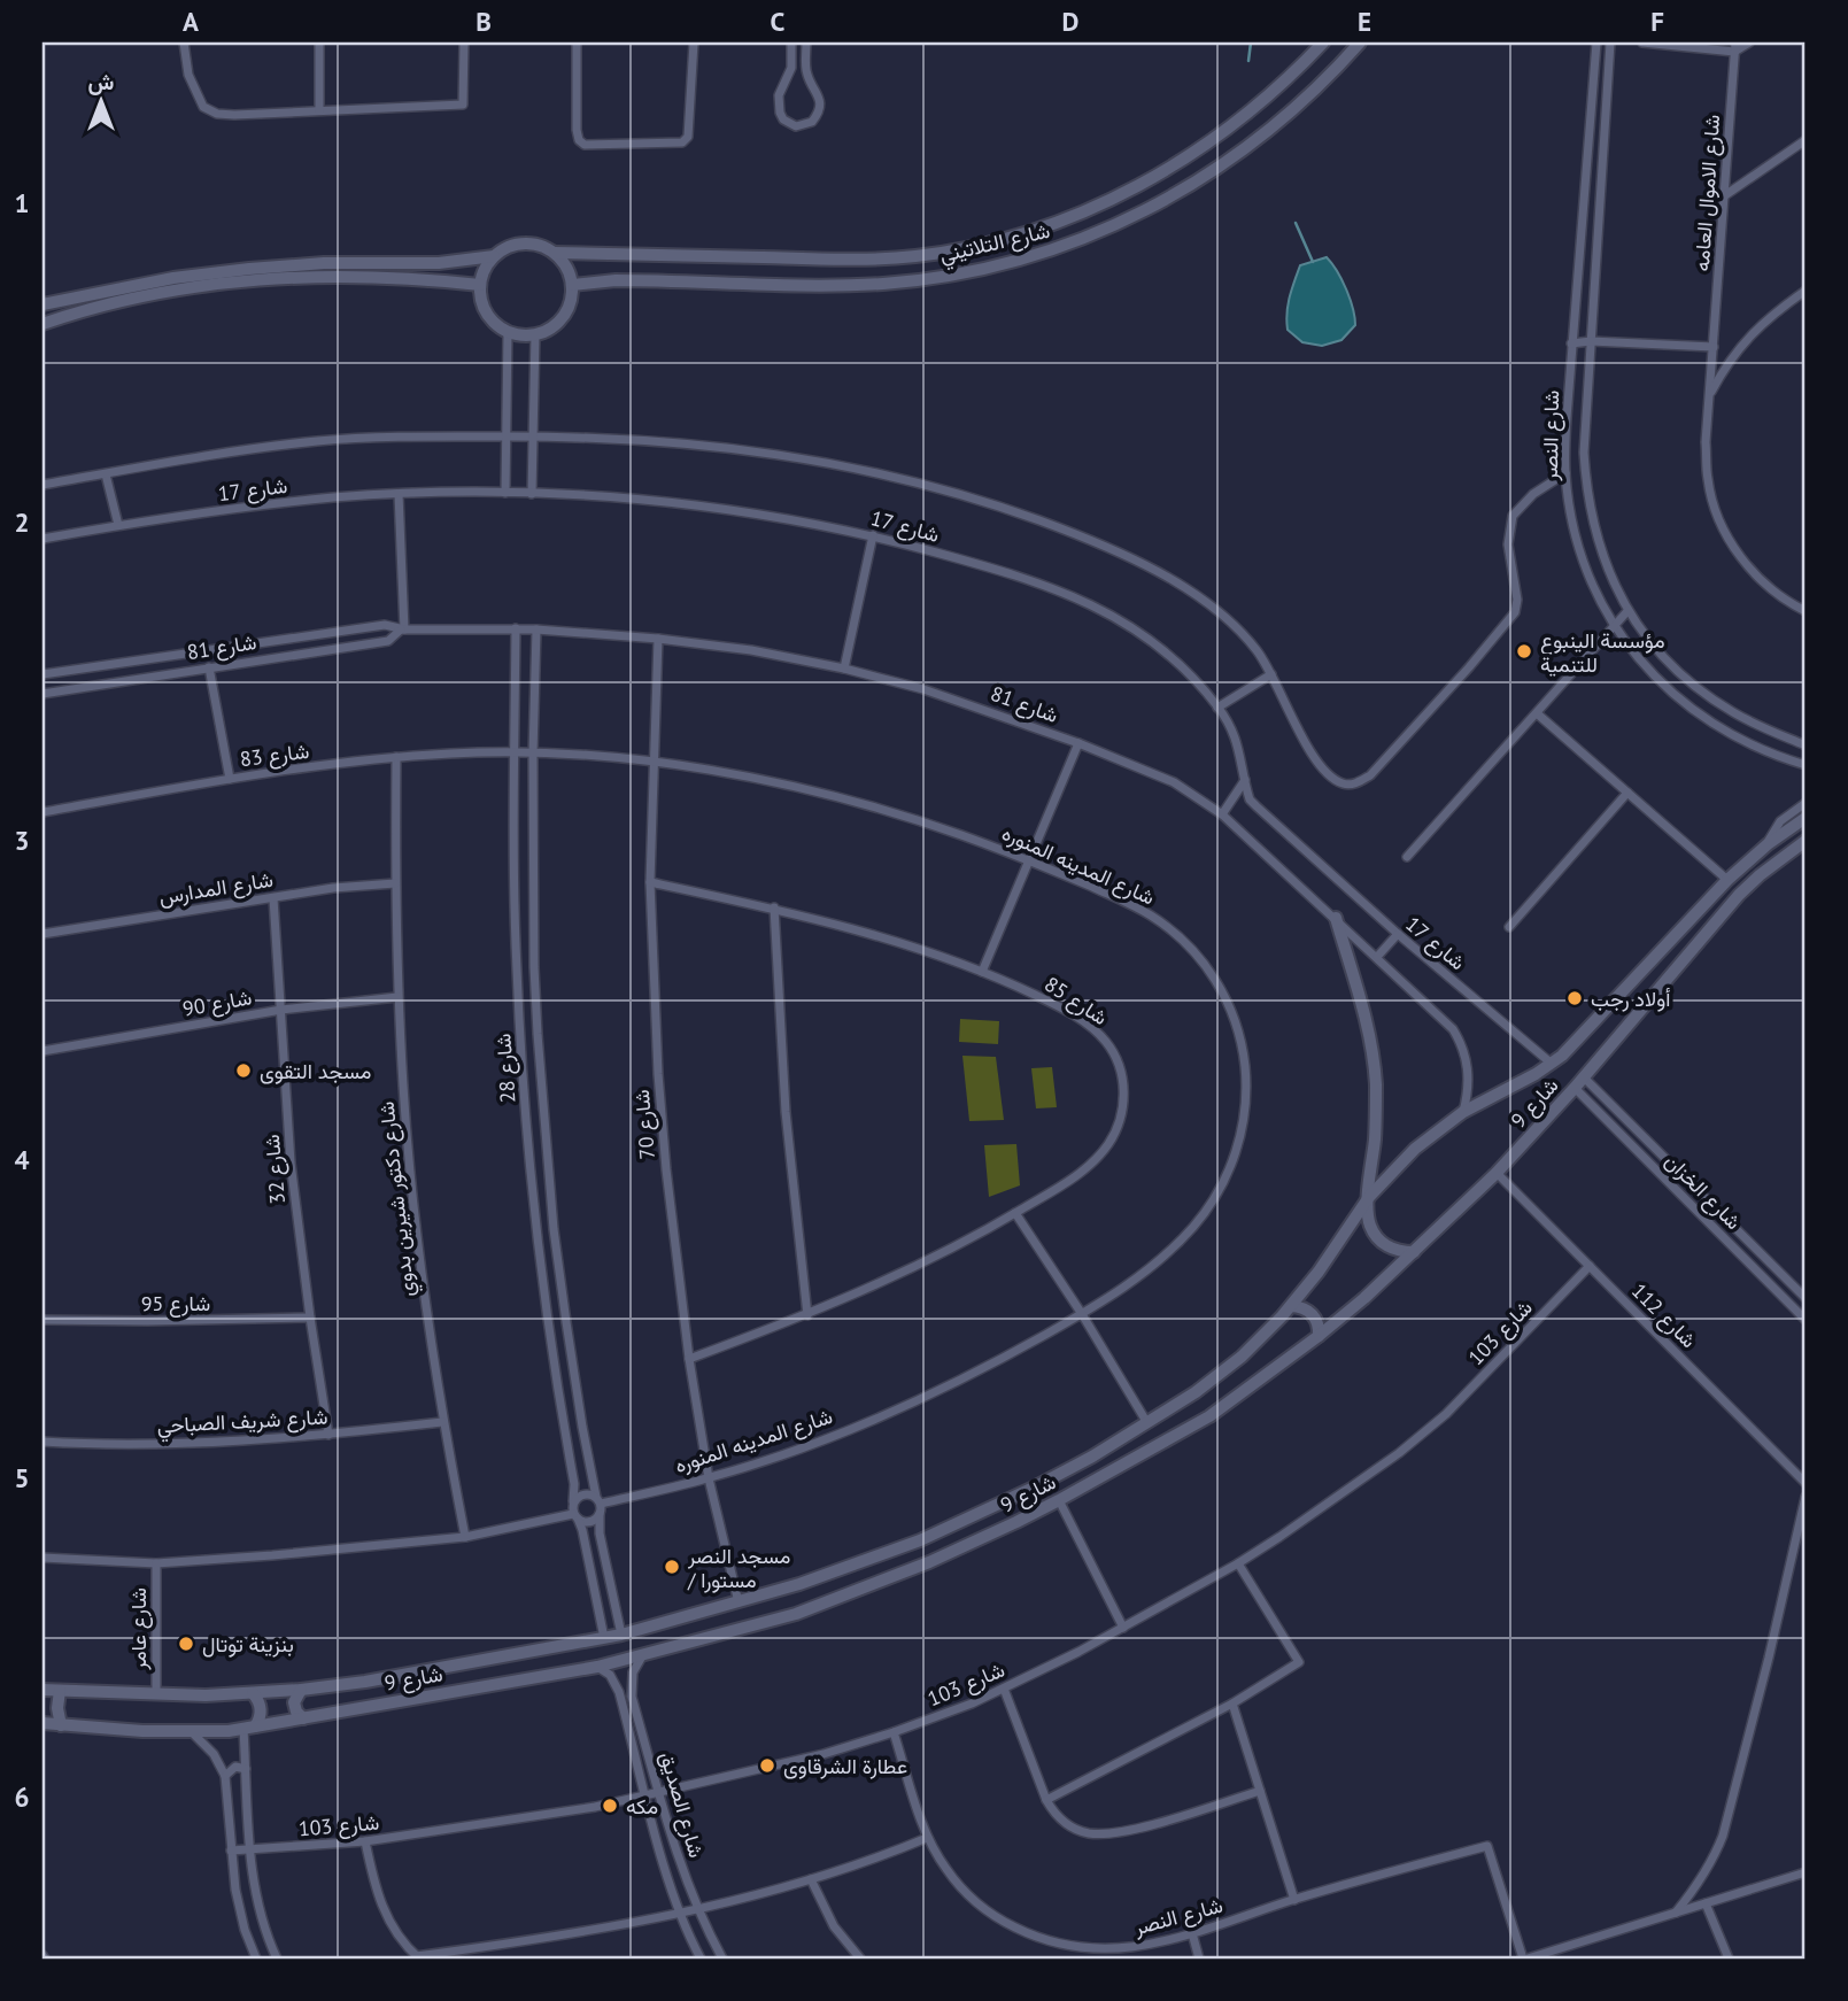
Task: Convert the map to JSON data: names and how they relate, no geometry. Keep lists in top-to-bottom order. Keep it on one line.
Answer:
{"streets":{"main road":["شارع التلاتيني","شارع 9"],"street":["شارع الاموال العامه","شارع النصر","شارع 17","شارع 81","شارع 83","شارع المدينه المنوره","شارع المدارس","شارع 85","شارع 90","شارع 28","شارع 70","شارع 32","شارع الخزان","شارع دكتور شيرين بدوي","شارع 95","شارع 112","شارع 103","شارع شريف الصباحي","شارع عامر","شارع الصديق"]},"crossings":[["شارع النصر","شارع 103"],["شارع 17","شارع 9"],["شارع 81","شارع 28"],["شارع 81","شارع 9"],["شارع 81","شارع 70"],["شارع 83","شارع المدينه المنوره"],["شارع 83","شارع 28"],["شارع 83","شارع دكتور شيرين بدوي"],["شارع المدينه المنوره","شارع 28"],["شارع المدينه المنوره","شارع 70"],["شارع المدارس","شارع 32"],["شارع المدارس","شارع دكتور شيرين بدوي"],["شارع 85","شارع 70"],["شارع 90","شارع 32"],["شارع 90","شارع دكتور شيرين بدوي"],["شارع 28","شارع 9"],["شارع 9","شارع 70"],["شارع 9","شارع الخزان"],["شارع 9","شارع 112"],["شارع 9","شارع عامر"],["شارع 9","شارع الصديق"],["شارع 32","شارع 95"],["شارع 32","شارع شريف الصباحي"],["شارع دكتور شيرين بدوي","شارع شريف الصباحي"],["شارع 112","شارع 103"],["شارع 103","شارع الصديق"]],"places":["مؤسسة الينبوع للتنمية","أولاد رجب","مسجد التقوى","مسجد النصر / مستورا","بنزينة توتال","عطارة الشرقاوى","مكه"],"north":"top","grid":{"columns":["A","B","C","D","E","F"],"rows":["1","2","3","4","5","6"]}}
